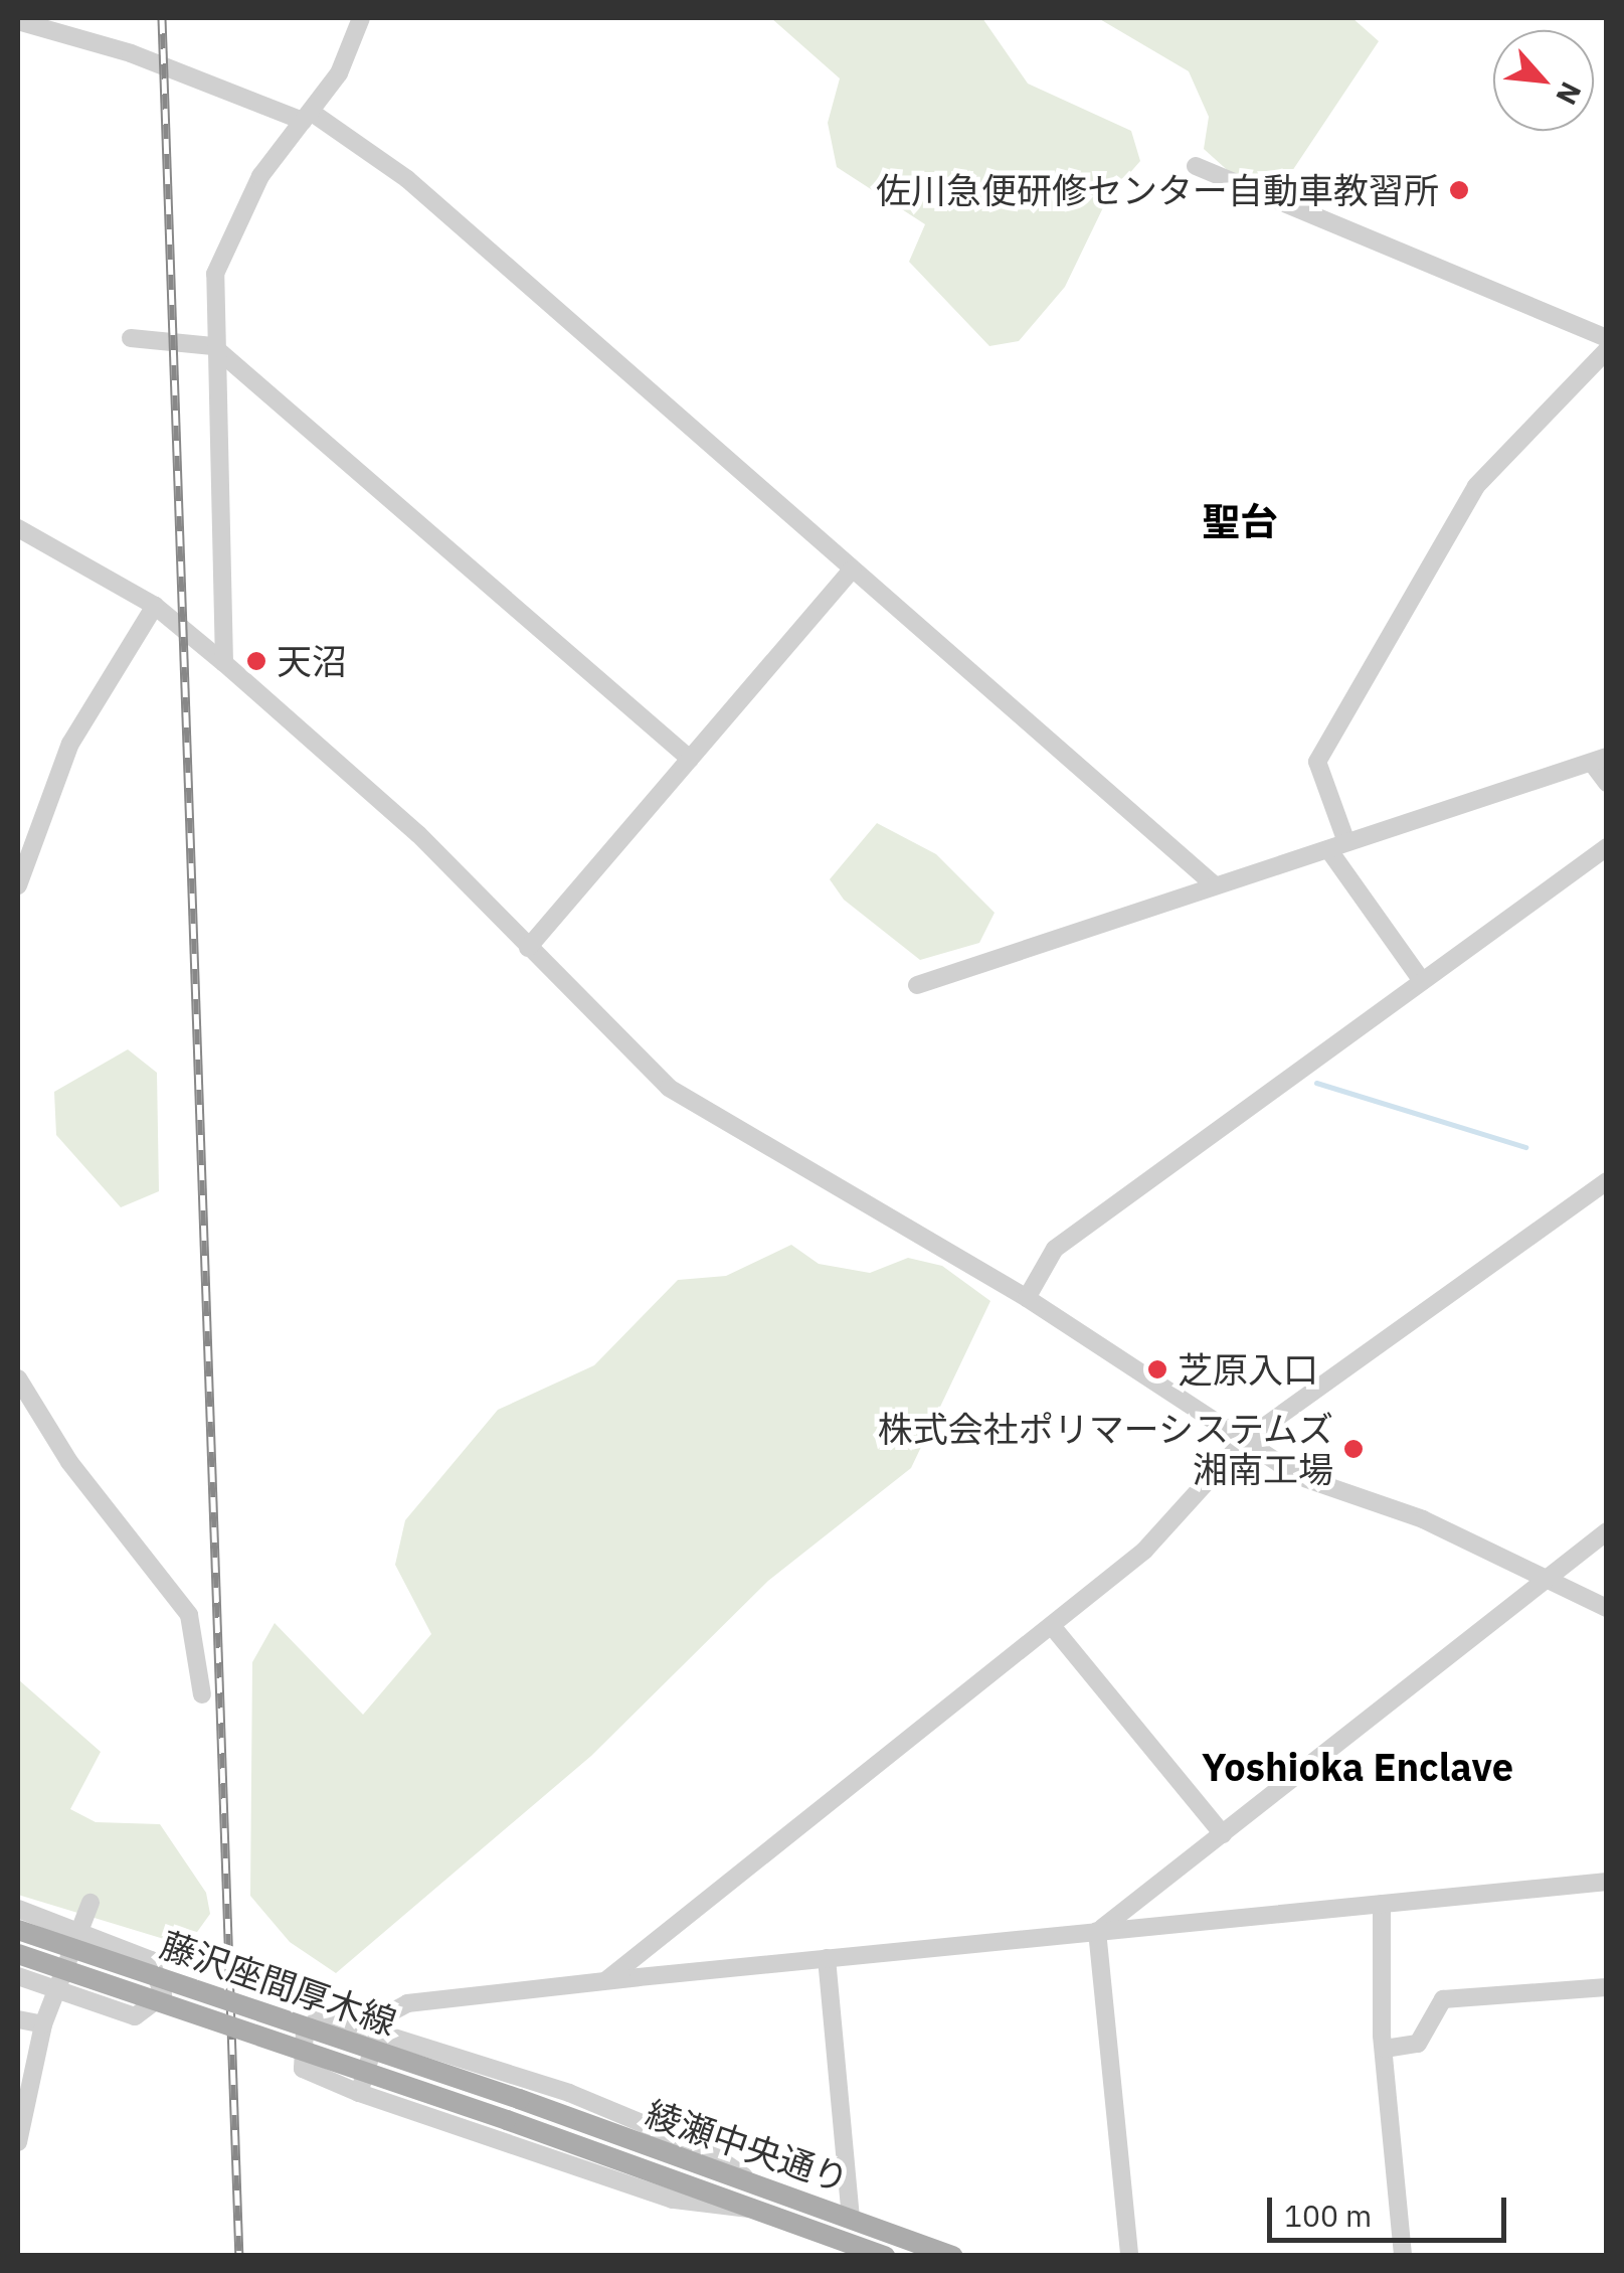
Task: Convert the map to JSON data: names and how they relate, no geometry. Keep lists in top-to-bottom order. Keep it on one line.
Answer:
{"streets":{"main road":["藤沢座間厚木線","綾瀬中央通り"]},"crossings":[["藤沢座間厚木線","綾瀬中央通り"]],"districts":["聖台","Yoshioka Enclave"],"places":["佐川急便研修センター自動車教習所","天沼","芝原入口","株式会社ポリマーシステムズ 湘南工場"],"scale_bar":"100 m","north":"bottom right"}
